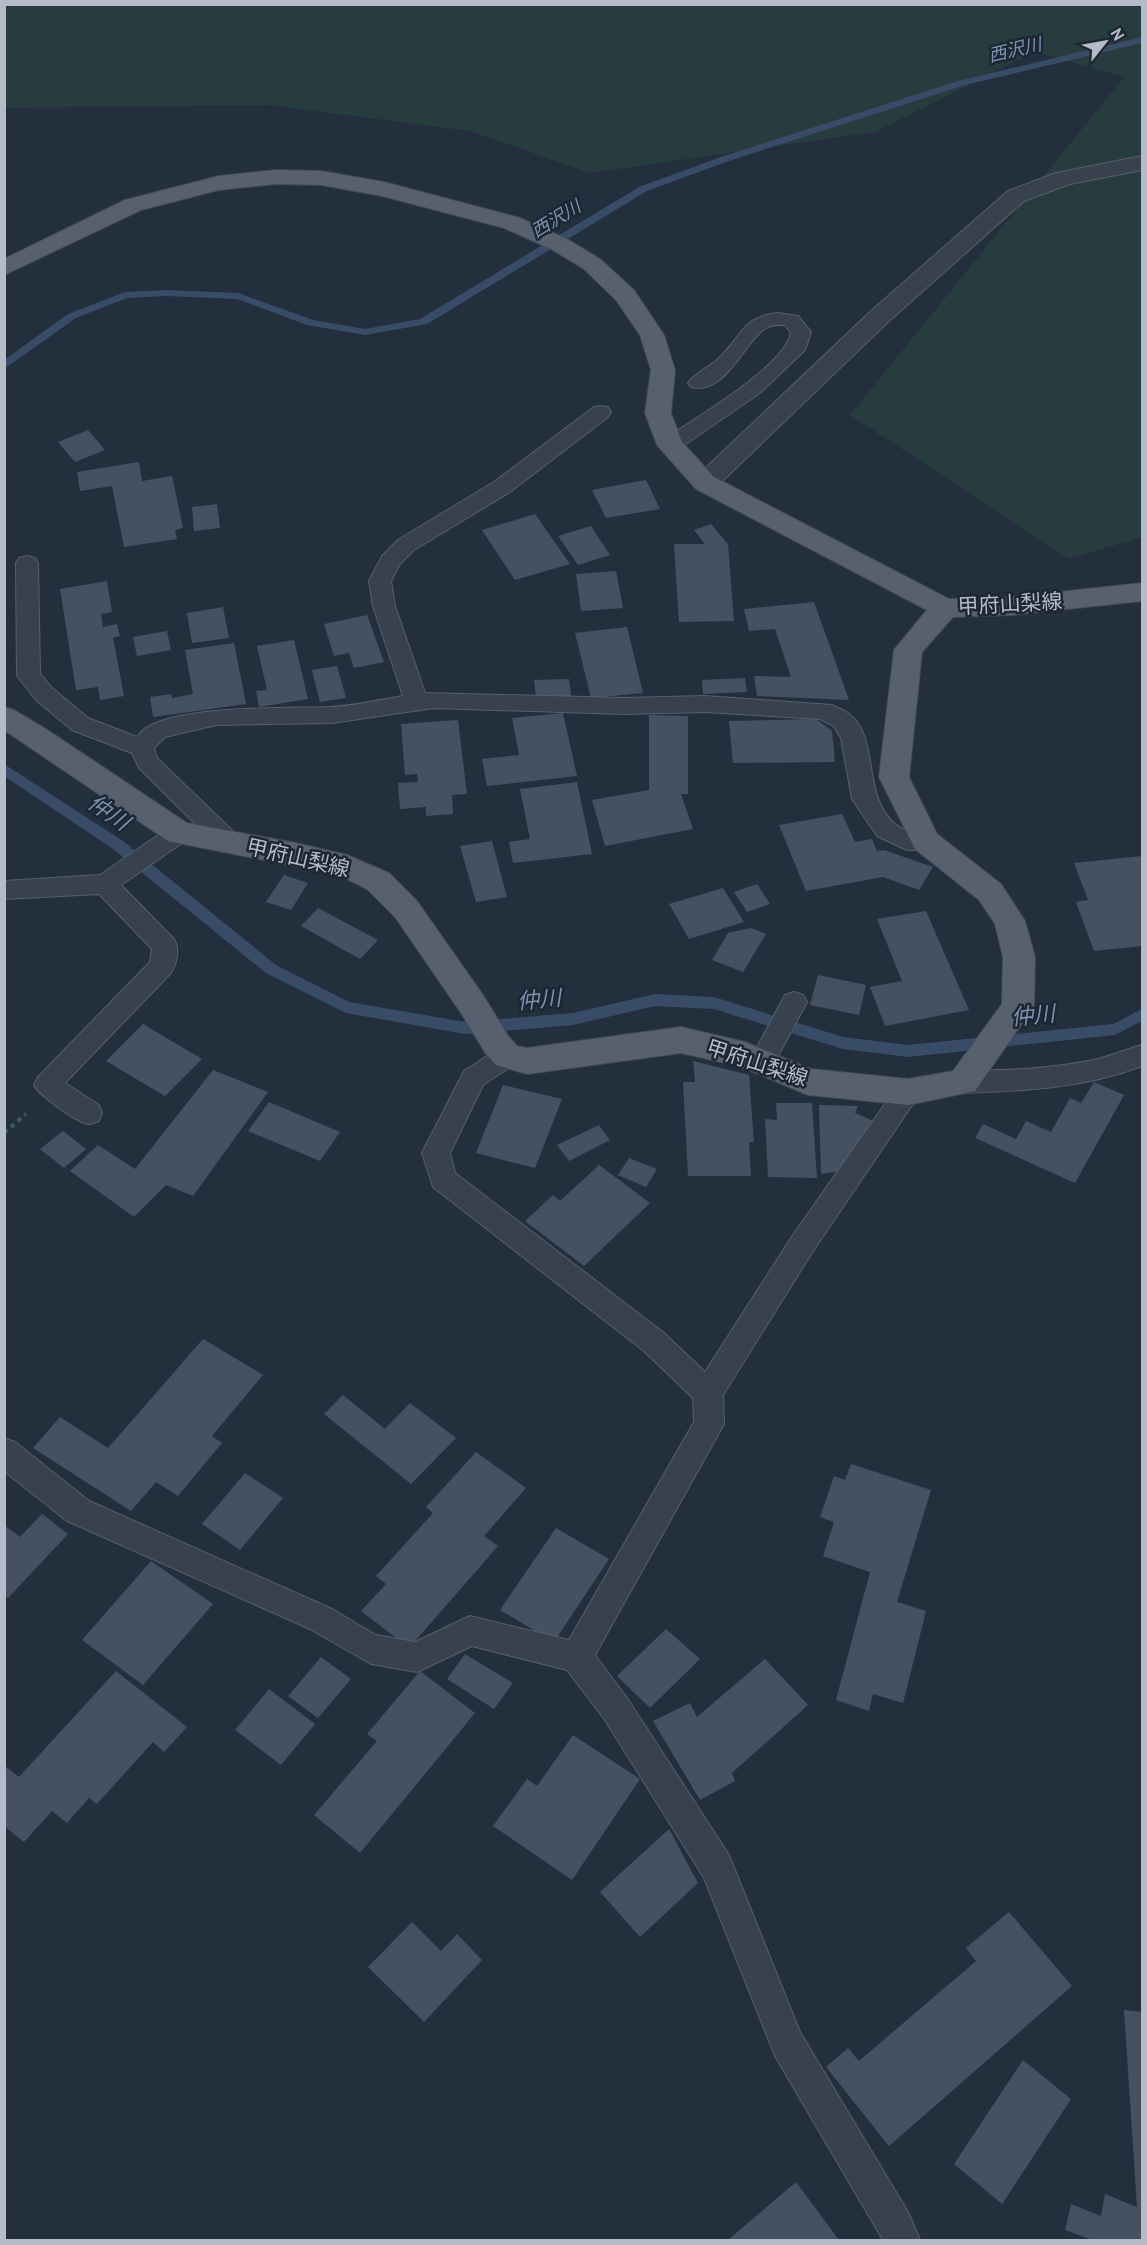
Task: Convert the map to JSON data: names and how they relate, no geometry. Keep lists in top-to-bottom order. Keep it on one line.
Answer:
{"streets":{"main road":["甲府山梨線"]},"water":["西沢川","仲川"],"north":"top right"}
